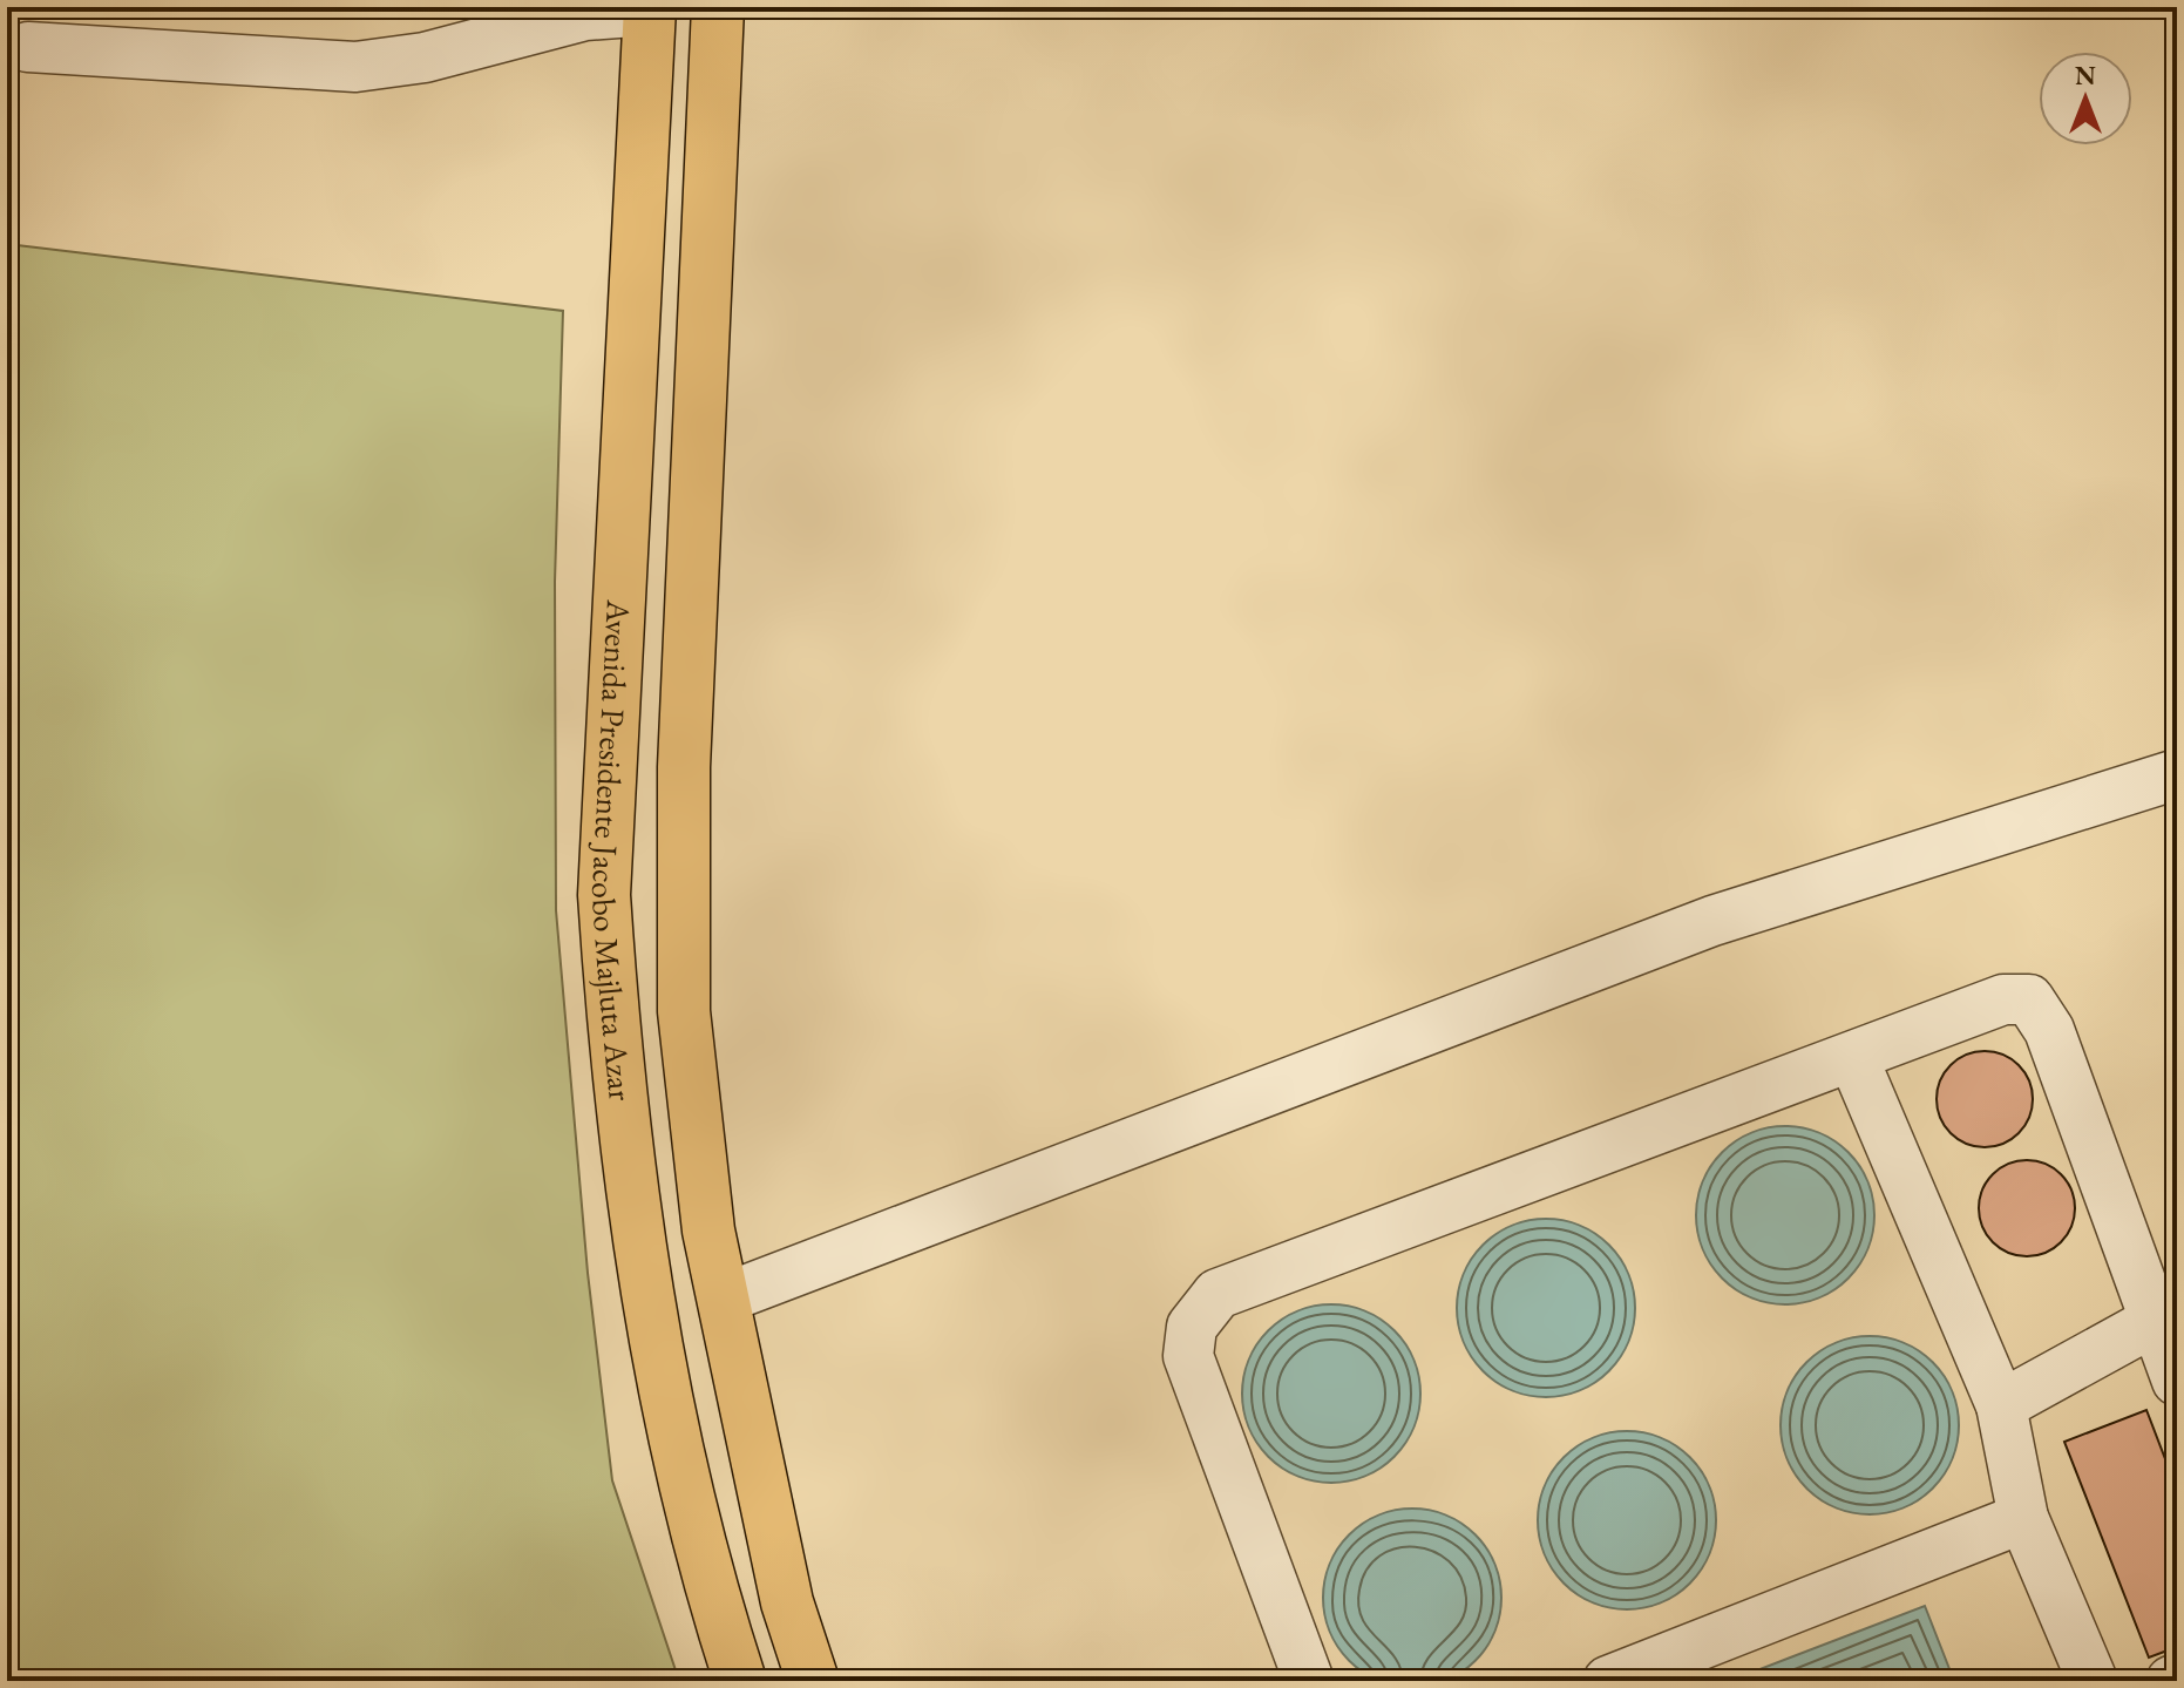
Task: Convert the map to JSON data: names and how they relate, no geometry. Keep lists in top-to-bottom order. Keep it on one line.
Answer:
{"streets":{"main road":["Avenida Presidente Jacobo Majluta Azar"]},"north":"top"}
